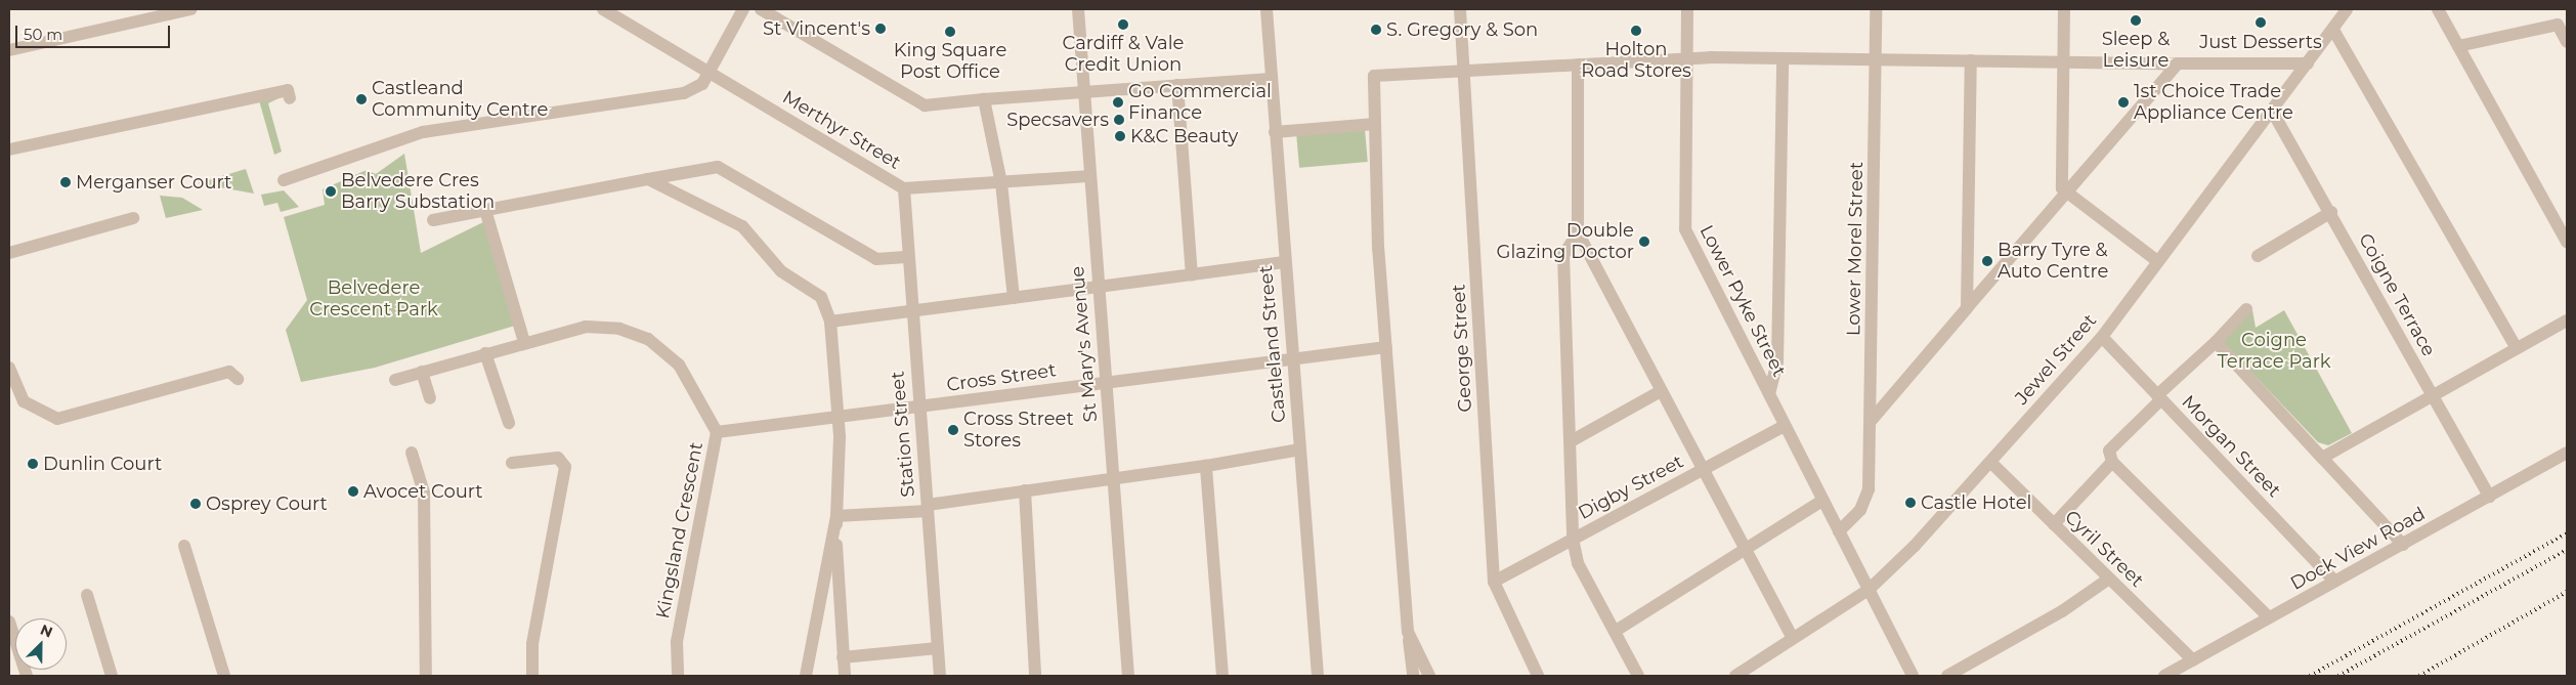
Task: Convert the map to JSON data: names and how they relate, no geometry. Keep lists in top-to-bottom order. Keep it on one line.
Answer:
{"streets":{"street":["Merthyr Street","Lower Morel Street","Coigne Terrace","Lower Pyke Street","St Mary's Avenue","Castleland Street","George Street","Jewel Street","Cross Street","Station Street","Morgan Street","Digby Street","Kingsland Crescent","Cyril Street","Dock View Road"]},"crossings":[["Merthyr Street","St Mary's Avenue"],["Merthyr Street","Station Street"],["Lower Morel Street","Lower Pyke Street"],["Coigne Terrace","Jewel Street"],["Coigne Terrace","Dock View Road"],["Lower Pyke Street","Jewel Street"],["Lower Pyke Street","Digby Street"],["St Mary's Avenue","Cross Street"],["Castleland Street","Cross Street"],["George Street","Digby Street"],["Jewel Street","Morgan Street"],["Jewel Street","Cyril Street"],["Cross Street","Station Street"],["Cross Street","Kingsland Crescent"],["Morgan Street","Dock View Road"],["Cyril Street","Dock View Road"]],"parks":["Belvedere Crescent Park","Coigne Terrace Park"],"places":["Sleep & Leisure","Just Desserts","Cardiff & Vale Credit Union","St Vincent's","S. Gregory & Son","Holton Road Stores","King Square Post Office","Castleand Community Centre","Go Commercial Finance","1st Choice Trade Appliance Centre","Specsavers","K&C Beauty","Merganser Court","Belvedere Cres Barry Substation","Double Glazing Doctor","Barry Tyre & Auto Centre","Cross Street Stores","Dunlin Court","Avocet Court","Castle Hotel","Osprey Court"],"scale_bar":"50 m","north":"top right"}
